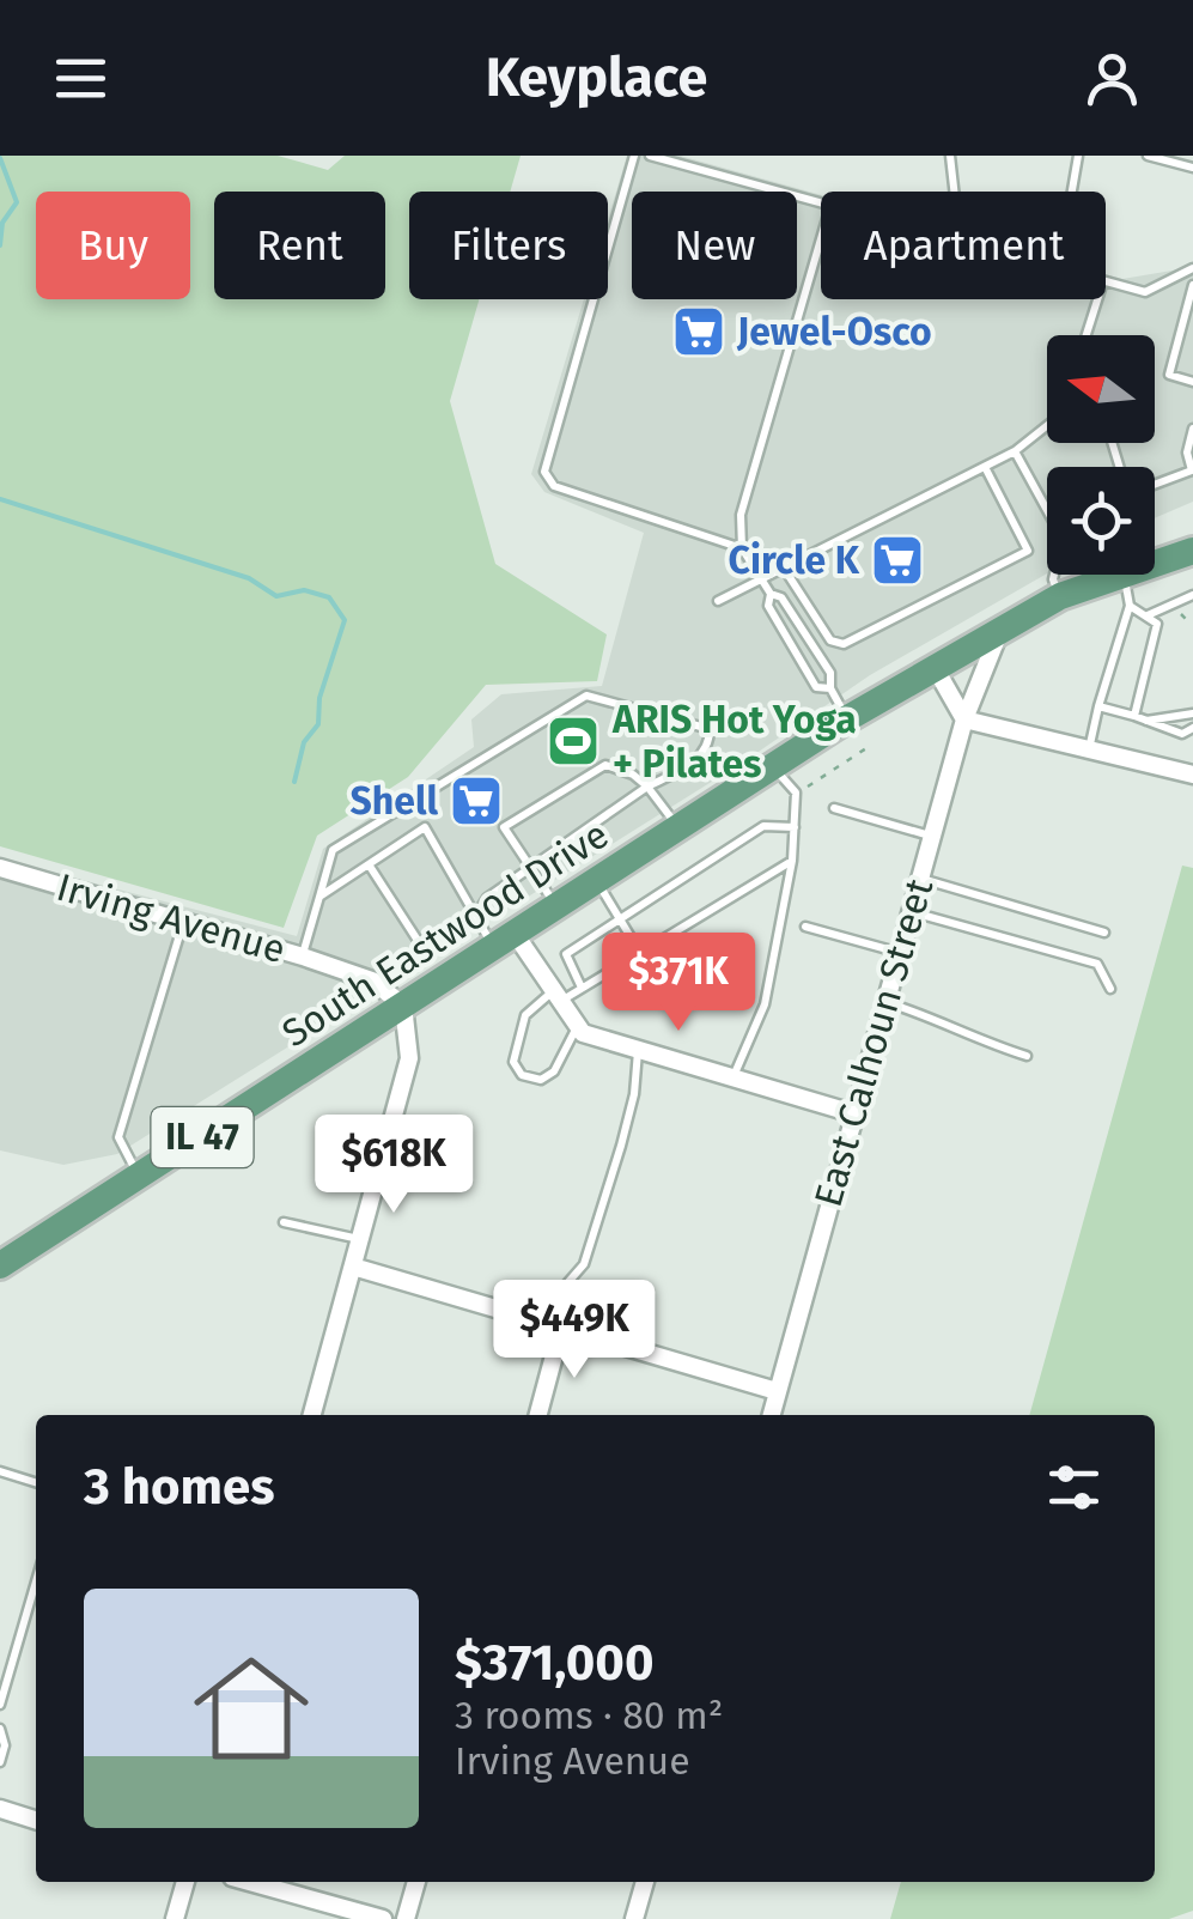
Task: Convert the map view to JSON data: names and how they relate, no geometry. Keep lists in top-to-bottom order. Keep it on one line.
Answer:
{"streets":{"main road":["South Eastwood Drive","IL 47"],"street":["Irving Avenue","East Calhoun Street"]},"crossings":[["Irving Avenue","South Eastwood Drive"],["South Eastwood Drive","East Calhoun Street"]],"places":{"supermarket":["Jewel-Osco","Circle K","Shell"],"sports":["ARIS Hot Yoga + Pilates"]},"north":"left","page":{"header":"Keyplace","chip":["Buy","Rent","Filters","New","Apartment"],"price":["$371K","$618K","$449K"],"heading":"3 homes","list":[{"name":"$371,000","note":"3 rooms · 80 m² · Irving Avenue"}]}}
